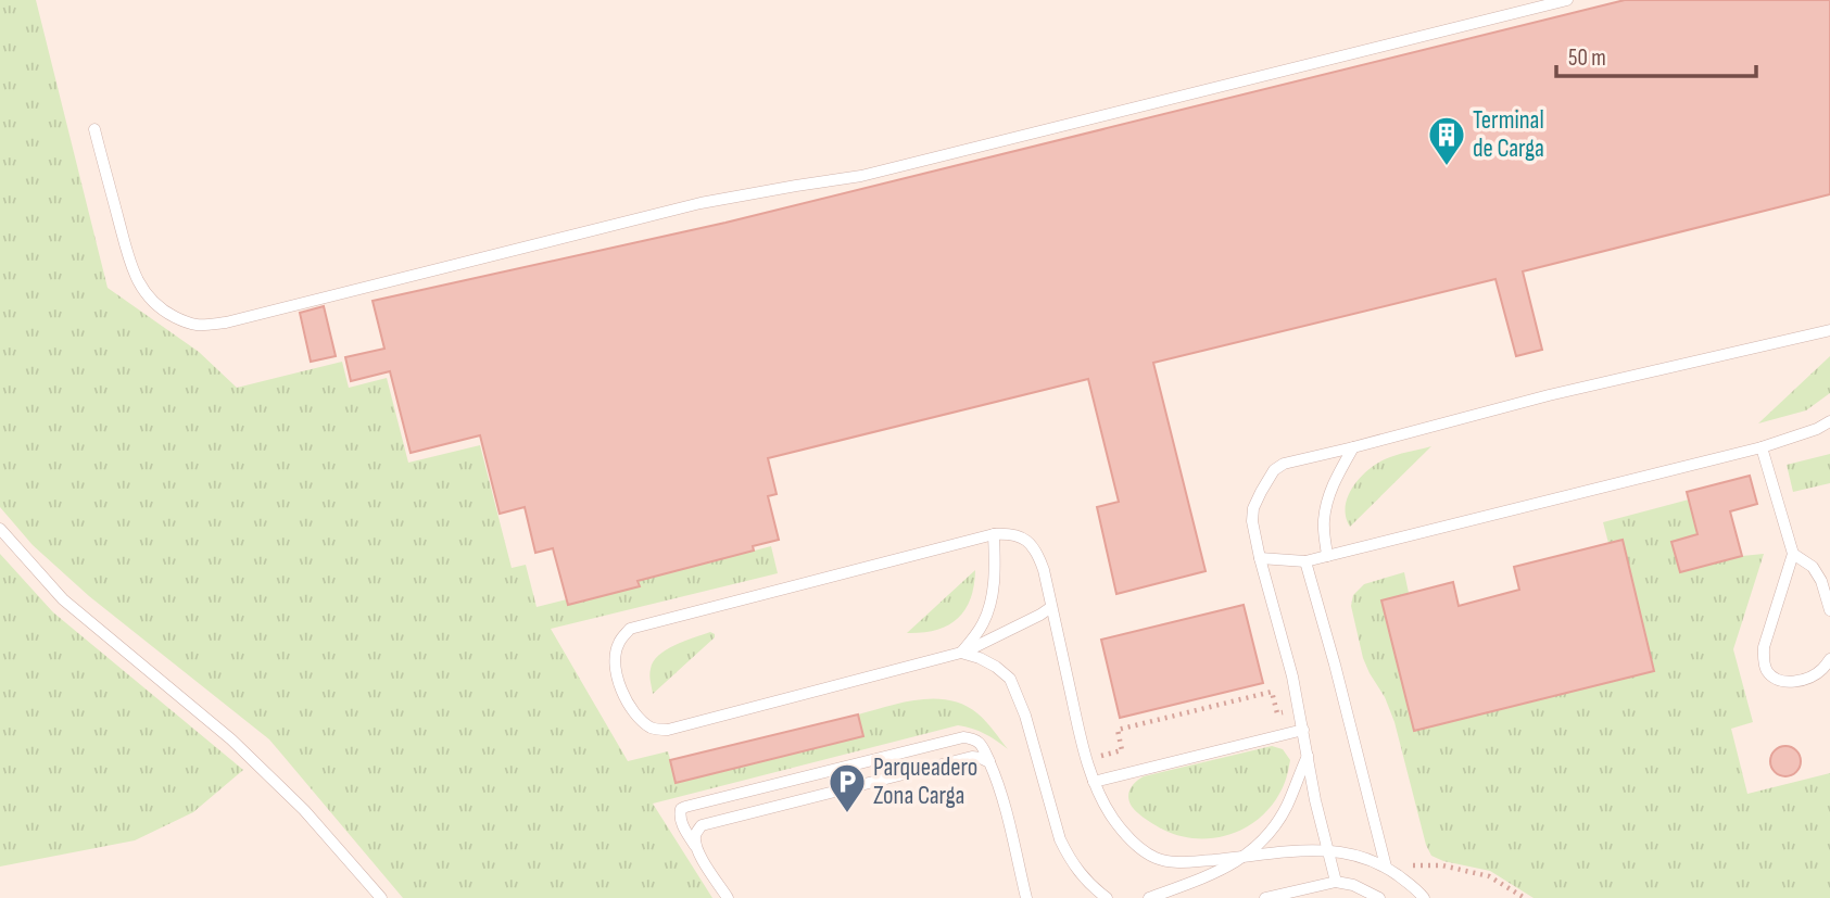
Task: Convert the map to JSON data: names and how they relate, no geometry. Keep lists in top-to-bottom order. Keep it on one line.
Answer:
{"places":{"building":["Terminal de Carga"],"parking":["Parqueadero Zona Carga"]},"scale_bar":"50 m"}
